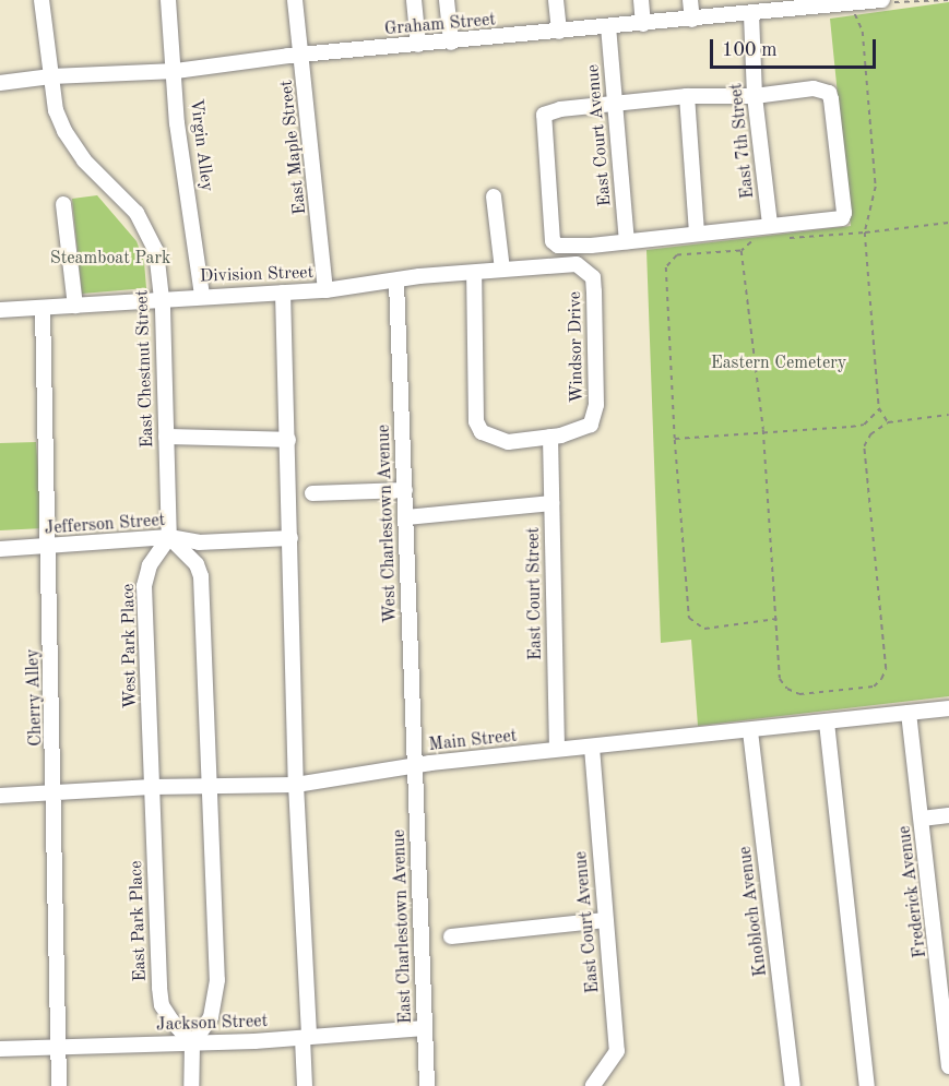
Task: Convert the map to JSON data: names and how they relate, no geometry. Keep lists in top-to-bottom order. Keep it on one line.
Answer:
{"streets":{"street":["Graham Street","East Court Avenue","East 7th Street","Virgin Alley","East Maple Street","Division Street","Windsor Drive","East Chestnut Street","West Charlestown Avenue","Jefferson Street","East Court Street","West Park Place","Cherry Alley","Main Street","Frederick Avenue","Knobloch Avenue","East Park Place","East Charlestown Avenue","Jackson Street"]},"crossings":[["Graham Street","East Court Avenue"],["Graham Street","East 7th Street"],["Graham Street","Virgin Alley"],["Graham Street","East Maple Street"],["Graham Street","East Chestnut Street"],["East Court Avenue","Main Street"],["Virgin Alley","Division Street"],["East Maple Street","Division Street"],["Division Street","Windsor Drive"],["Division Street","East Chestnut Street"],["Division Street","West Charlestown Avenue"],["Division Street","Cherry Alley"],["Windsor Drive","West Charlestown Avenue"],["Windsor Drive","East Court Street"],["East Chestnut Street","Jefferson Street"],["East Chestnut Street","West Park Place"],["West Charlestown Avenue","Main Street"],["West Charlestown Avenue","East Charlestown Avenue"],["Jefferson Street","West Park Place"],["Jefferson Street","Cherry Alley"],["East Court Street","Main Street"],["West Park Place","Main Street"],["West Park Place","East Park Place"],["Cherry Alley","Main Street"],["Cherry Alley","Jackson Street"],["Main Street","Frederick Avenue"],["Main Street","Knobloch Avenue"],["Main Street","East Park Place"],["Main Street","East Charlestown Avenue"],["East Park Place","Jackson Street"],["East Charlestown Avenue","Jackson Street"]],"parks":["Steamboat Park","Eastern Cemetery"],"scale_bar":"100 m"}
